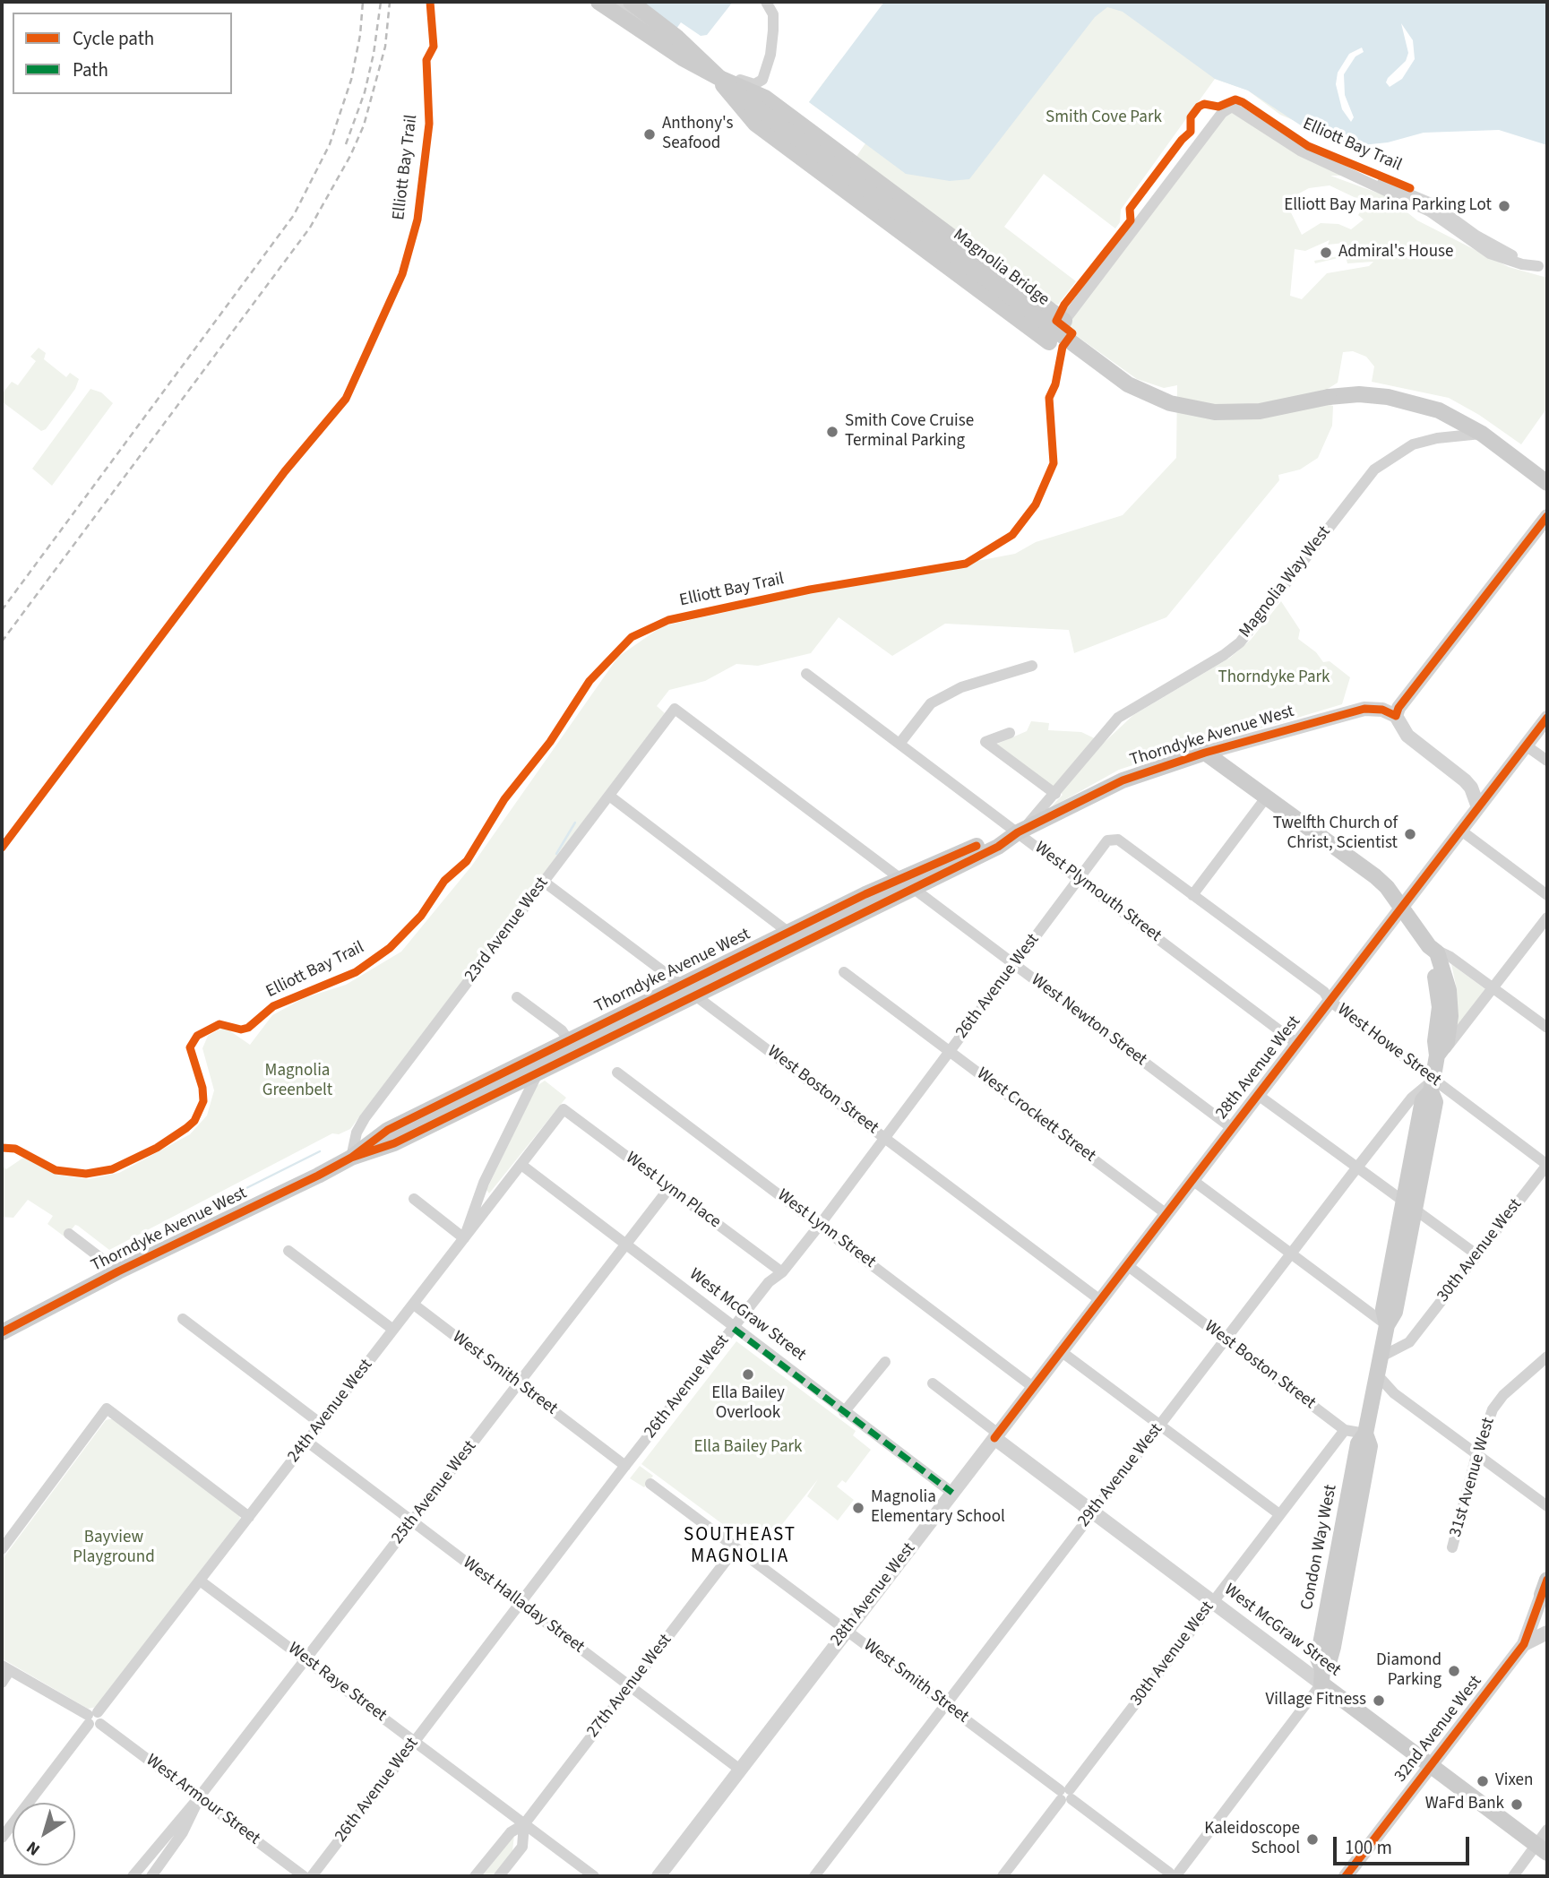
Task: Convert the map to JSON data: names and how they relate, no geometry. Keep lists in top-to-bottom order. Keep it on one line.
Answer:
{"streets":{"main road":["Magnolia Bridge","Thorndyke Avenue West","West McGraw Street","Condon Way West"],"street":["Magnolia Way West","West Plymouth Street","23rd Avenue West","26th Avenue West","West Newton Street","West Howe Street","28th Avenue West","West Boston Street","West Crockett Street","West Lynn Place","West Lynn Street","30th Avenue West","West Smith Street","24th Avenue West","29th Avenue West","31st Avenue West","25th Avenue West","West Halladay Street","West Raye Street","27th Avenue West","32nd Avenue West","West Armour Street"],"cycle path":["Elliott Bay Trail"]},"crossings":[["Magnolia Bridge","Magnolia Way West"],["Magnolia Way West","Thorndyke Avenue West"],["Magnolia Way West","West Plymouth Street"],["Thorndyke Avenue West","West Plymouth Street"],["Thorndyke Avenue West","23rd Avenue West"],["Thorndyke Avenue West","West Newton Street"],["Thorndyke Avenue West","West Boston Street"],["Thorndyke Avenue West","Condon Way West"],["West Plymouth Street","26th Avenue West"],["West Plymouth Street","28th Avenue West"],["23rd Avenue West","West Newton Street"],["23rd Avenue West","West Boston Street"],["26th Avenue West","West Newton Street"],["26th Avenue West","West Howe Street"],["26th Avenue West","West Boston Street"],["26th Avenue West","West Crockett Street"],["26th Avenue West","West Lynn Place"],["26th Avenue West","West Lynn Street"],["26th Avenue West","West McGraw Street"],["26th Avenue West","West Smith Street"],["26th Avenue West","West Halladay Street"],["26th Avenue West","West Raye Street"],["West Newton Street","28th Avenue West"],["West Howe Street","28th Avenue West"],["West Howe Street","30th Avenue West"],["West Howe Street","29th Avenue West"],["West Howe Street","Condon Way West"],["28th Avenue West","West Boston Street"],["28th Avenue West","West Crockett Street"],["28th Avenue West","West Lynn Street"],["28th Avenue West","West McGraw Street"],["28th Avenue West","West Smith Street"],["28th Avenue West","Condon Way West"],["28th Avenue West","West Halladay Street"],["West Boston Street","30th Avenue West"],["West Boston Street","29th Avenue West"],["West Boston Street","Condon Way West"],["West Lynn Place","24th Avenue West"],["West Lynn Place","25th Avenue West"],["30th Avenue West","West McGraw Street"],["30th Avenue West","West Smith Street"],["30th Avenue West","Condon Way West"],["West McGraw Street","24th Avenue West"],["West McGraw Street","29th Avenue West"],["West McGraw Street","25th Avenue West"],["West McGraw Street","Condon Way West"],["West McGraw Street","32nd Avenue West"],["West Smith Street","24th Avenue West"],["West Smith Street","29th Avenue West"],["West Smith Street","25th Avenue West"],["West Smith Street","27th Avenue West"],["24th Avenue West","West Halladay Street"],["24th Avenue West","West Raye Street"],["24th Avenue West","West Armour Street"],["29th Avenue West","Condon Way West"],["25th Avenue West","West Halladay Street"],["25th Avenue West","West Raye Street"],["25th Avenue West","West Armour Street"],["West Halladay Street","27th Avenue West"],["West Raye Street","27th Avenue West"]],"districts":["SOUTHEAST MAGNOLIA"],"parks":["Smith Cove Park","Thorndyke Park","Magnolia Greenbelt","Ella Bailey Park","Bayview Playground"],"places":["Anthony's Seafood","Elliott Bay Marina Parking Lot","Admiral's House","Smith Cove Cruise Terminal Parking","Twelfth Church of Christ, Scientist","Ella Bailey Overlook","Magnolia Elementary School","Diamond Parking","Village Fitness","Vixen","WaFd Bank","Kaleidoscope School"],"legend":["Cycle path","Path"],"scale_bar":"100 m","north":"bottom left"}
